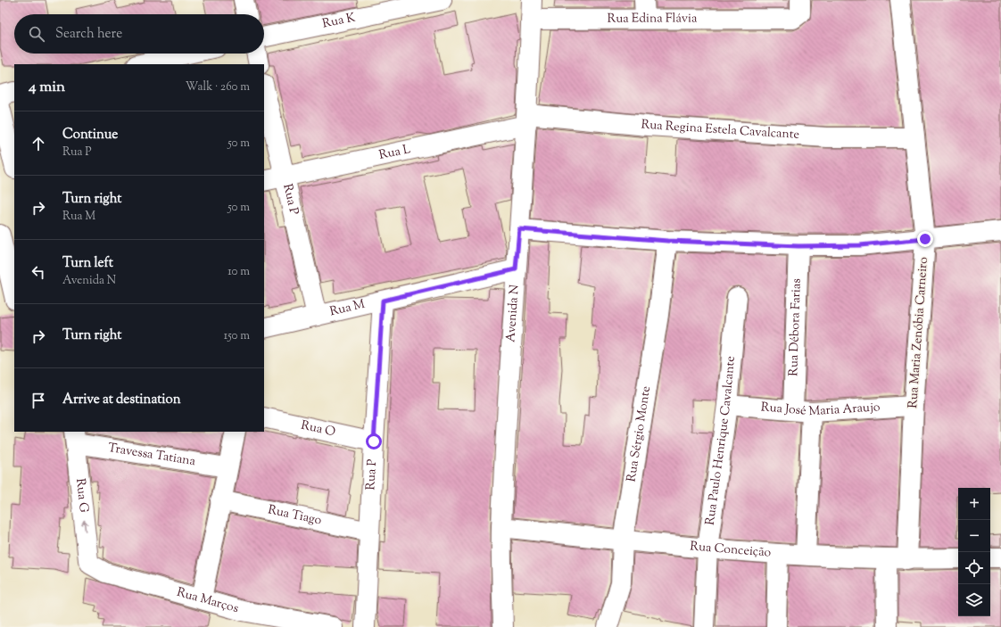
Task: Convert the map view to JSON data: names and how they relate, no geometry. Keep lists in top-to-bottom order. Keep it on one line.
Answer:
{"streets":{"street":["Rua Edina Flávia","Rua K","Rua Regina Estela Cavalcante","Rua L","Rua P","Rua M","Avenida N","Rua Débora Farias","Rua Maria Zenóbia Carneiro","Rua José Maria Araujo","Rua O","Rua Sérgio Monte","Rua Paulo Henrique Cavalcante","Travessa Tatiana","Rua G","Rua Tiago","Rua Conceição","Rua Marços"]},"crossings":[["Rua Edina Flávia","Avenida N"],["Rua Regina Estela Cavalcante","Rua L"],["Rua Regina Estela Cavalcante","Avenida N"],["Rua Regina Estela Cavalcante","Rua Maria Zenóbia Carneiro"],["Rua L","Rua P"],["Rua L","Avenida N"],["Rua P","Rua M"],["Rua P","Rua O"],["Rua P","Rua Tiago"],["Rua M","Avenida N"],["Avenida N","Rua Conceição"],["Rua Débora Farias","Rua José Maria Araujo"],["Rua Débora Farias","Rua Conceição"],["Rua Maria Zenóbia Carneiro","Rua José Maria Araujo"],["Rua Maria Zenóbia Carneiro","Rua Conceição"],["Rua José Maria Araujo","Rua Paulo Henrique Cavalcante"],["Rua Sérgio Monte","Rua Conceição"],["Rua Paulo Henrique Cavalcante","Rua Conceição"],["Travessa Tatiana","Rua G"],["Rua G","Rua Marços"]],"page":{"search":"Search here","heading":["4 min","Walk · 260 m"],"list":[["Continue","Rua P","50 m"],["Turn right","Rua M","50 m"],["Turn left","Avenida N","10 m"],["Turn right","150 m"],"Arrive at destination"],"map_buttons":["+","−"]}}
